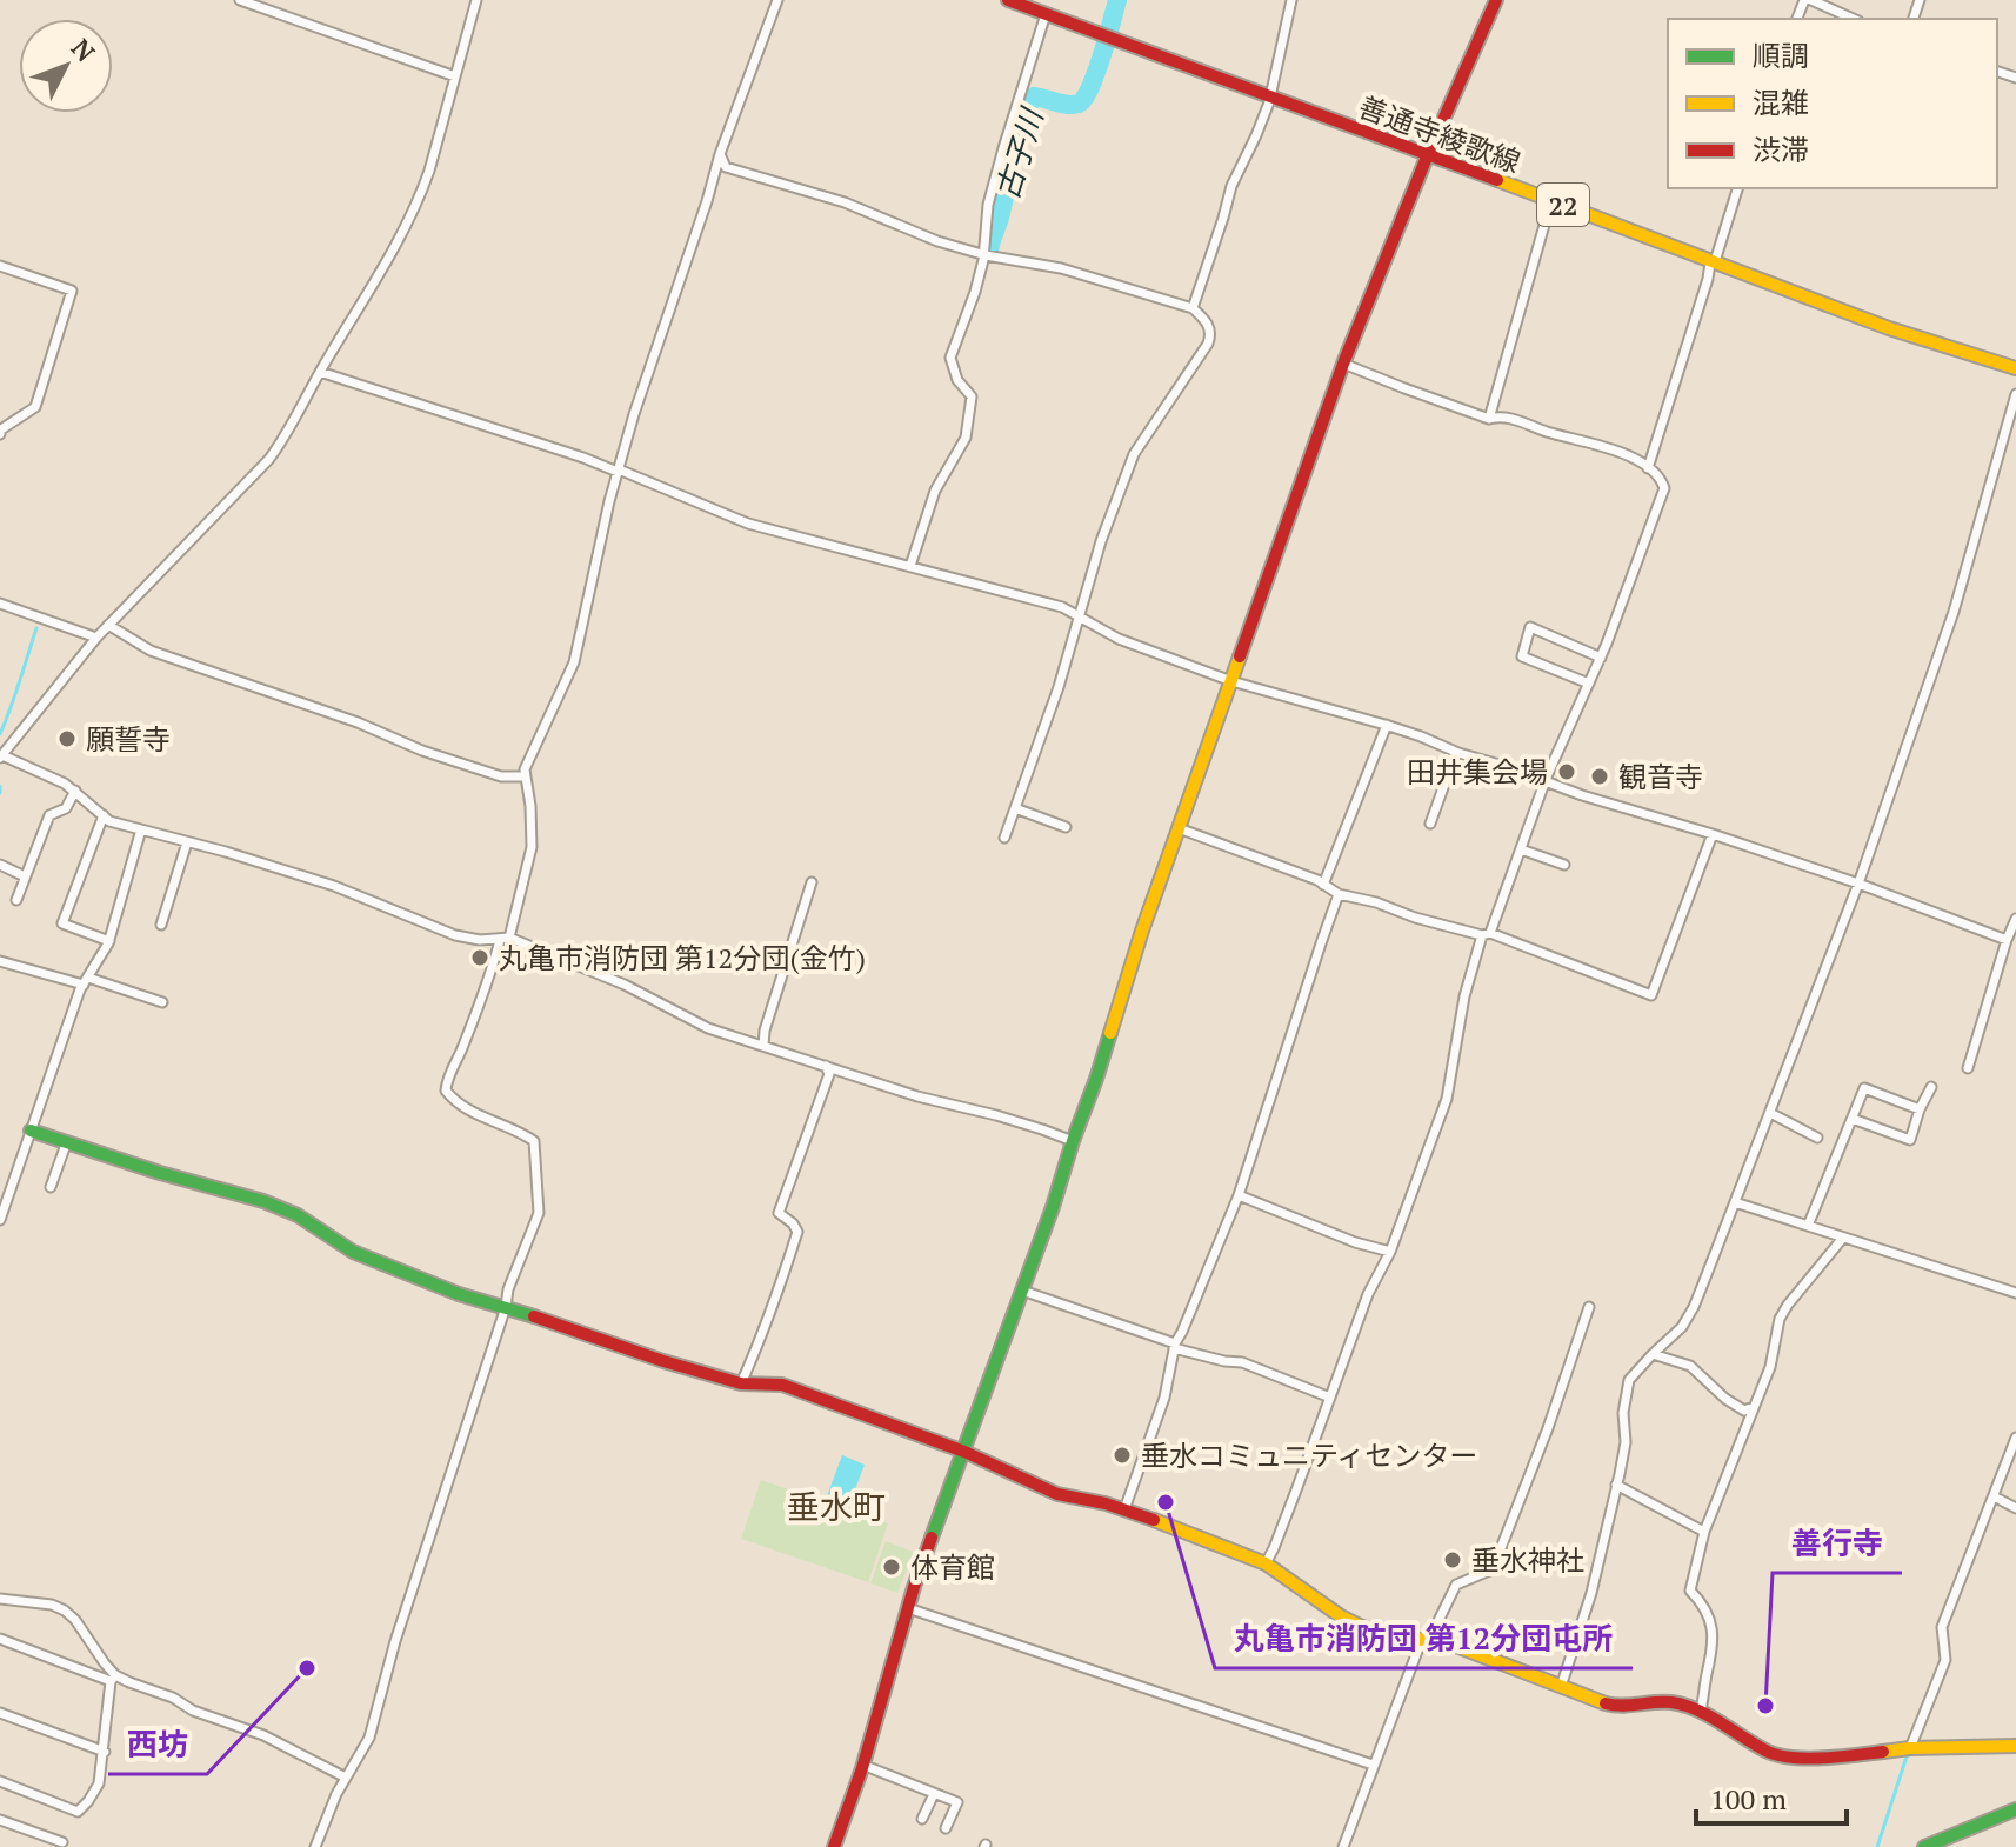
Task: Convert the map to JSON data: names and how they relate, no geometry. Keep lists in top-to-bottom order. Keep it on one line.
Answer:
{"streets":{"street":["善通寺綾歌線","22"]},"districts":["垂水町"],"water":["古子川"],"places":["願誓寺","田井集会場","観音寺","丸亀市消防団 第12分団(金竹)","垂水コミュニティセンター","丸亀市消防団 第12分団屯所","垂水神社","体育館","西坊","善行寺"],"legend":["順調","混雑","渋滞"],"scale_bar":"100 m","north":"top right"}
